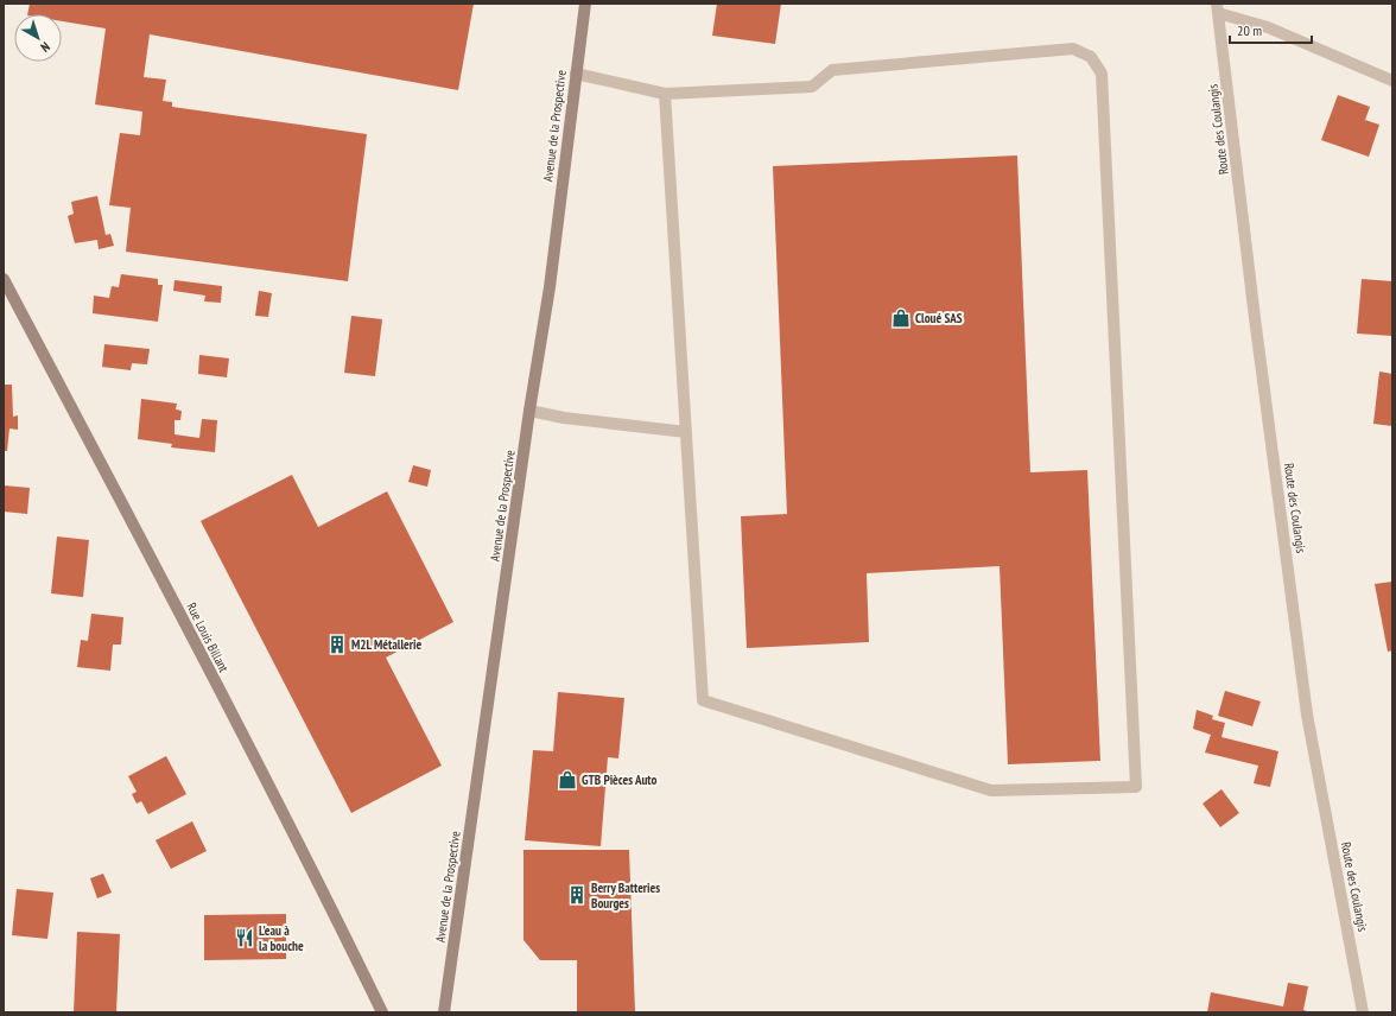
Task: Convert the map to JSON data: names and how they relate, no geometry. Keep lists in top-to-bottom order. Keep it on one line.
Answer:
{"streets":{"main road":["Avenue de la Prospective","Rue Louis Billant"],"street":["Route des Coulangis"]},"places":{"shop":["Cloué SAS","GTB Pièces Auto"],"building":["M2L Métallerie","Berry Batteries Bourges"],"restaurant":["L'eau à la bouche"]},"scale_bar":"20 m","north":"bottom right"}
